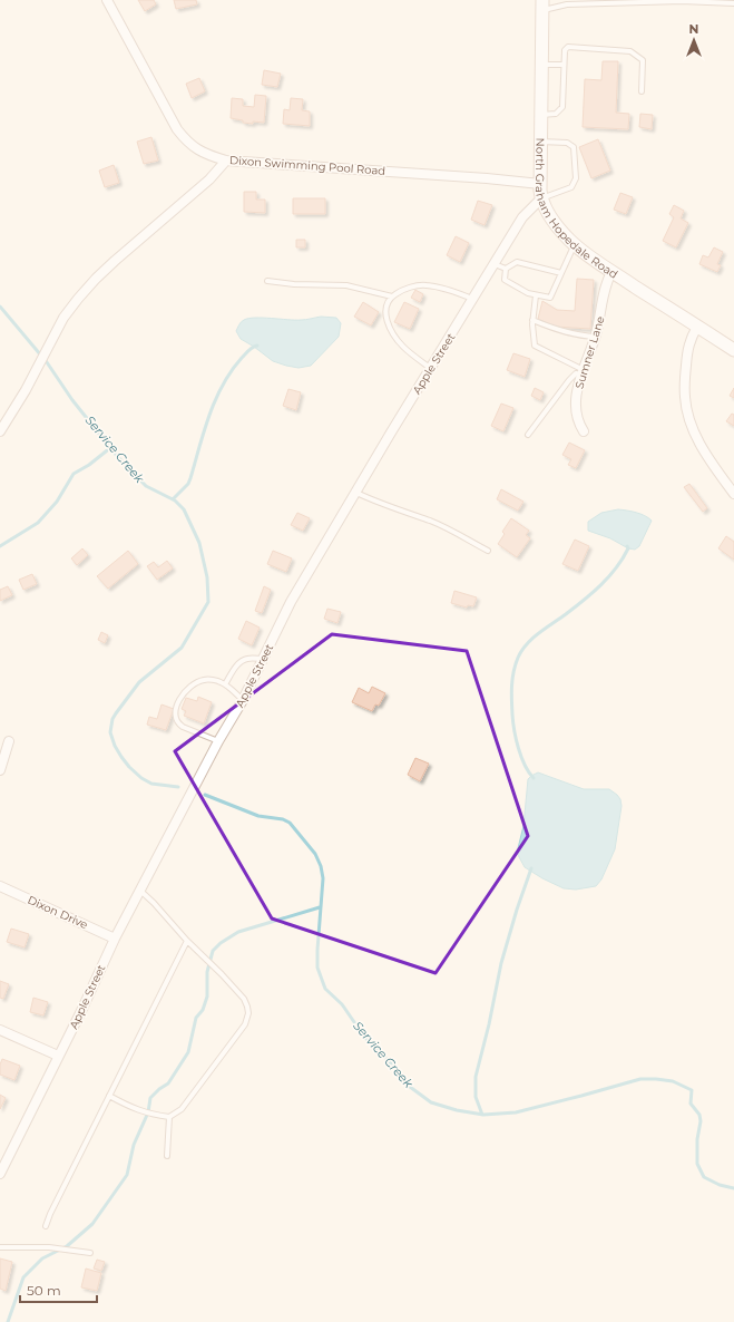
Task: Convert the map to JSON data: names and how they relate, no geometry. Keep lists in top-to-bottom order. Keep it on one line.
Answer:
{"streets":{"street":["Dixon Swimming Pool Road","North Graham Hopedale Road","Sumner Lane","Apple Street","Dixon Drive"]},"crossings":[["Dixon Swimming Pool Road","North Graham Hopedale Road"],["North Graham Hopedale Road","Sumner Lane"],["North Graham Hopedale Road","Apple Street"],["Apple Street","Dixon Drive"]],"water":["Service Creek"],"scale_bar":"50 m","north":"top"}
